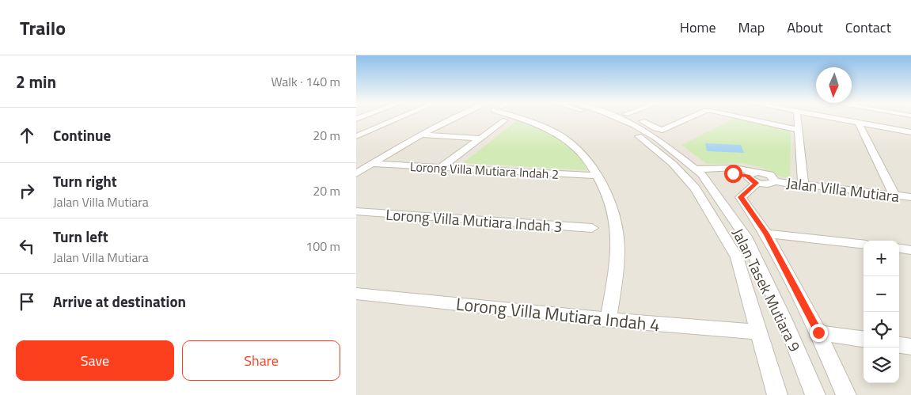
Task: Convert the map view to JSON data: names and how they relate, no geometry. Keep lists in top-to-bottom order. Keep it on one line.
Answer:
{"streets":{"street":["Lorong Villa Mutiara Indah 2","Jalan Villa Mutiara","Lorong Villa Mutiara Indah 3","Jalan Tasek Mutiara 9","Lorong Villa Mutiara Indah 4"]},"north":"bottom","page":{"header":"Trailo","nav":["Home","Map","About","Contact"],"heading":["2 min","Walk · 140 m"],"list":[["Continue","20 m"],["Turn right","Jalan Villa Mutiara","20 m"],["Turn left","Jalan Villa Mutiara","100 m"],"Arrive at destination"],"map_buttons":["+","−"],"buttons":["Save","Share"]}}
